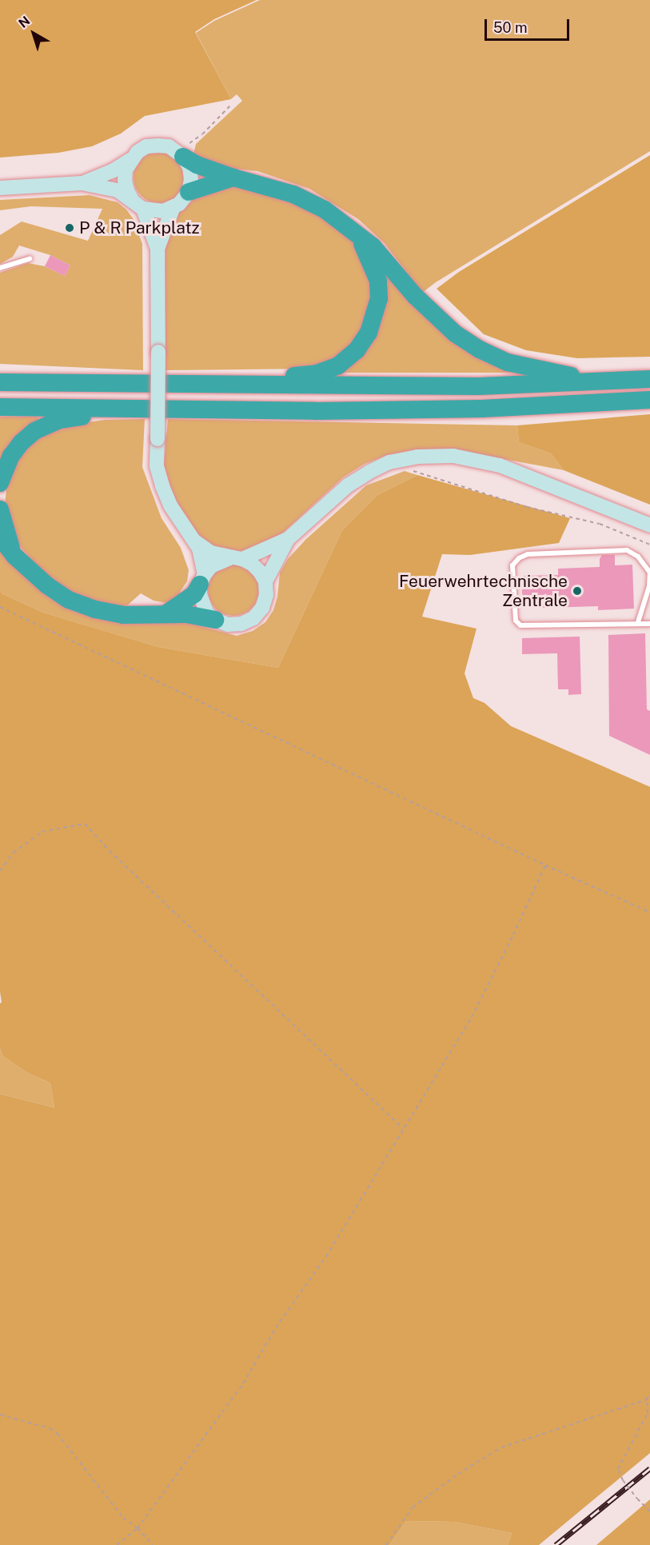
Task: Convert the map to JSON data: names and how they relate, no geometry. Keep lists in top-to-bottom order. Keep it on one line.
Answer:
{"places":["P & R Parkplatz","Feuerwehrtechnische Zentrale"],"scale_bar":"50 m","north":"top left"}
